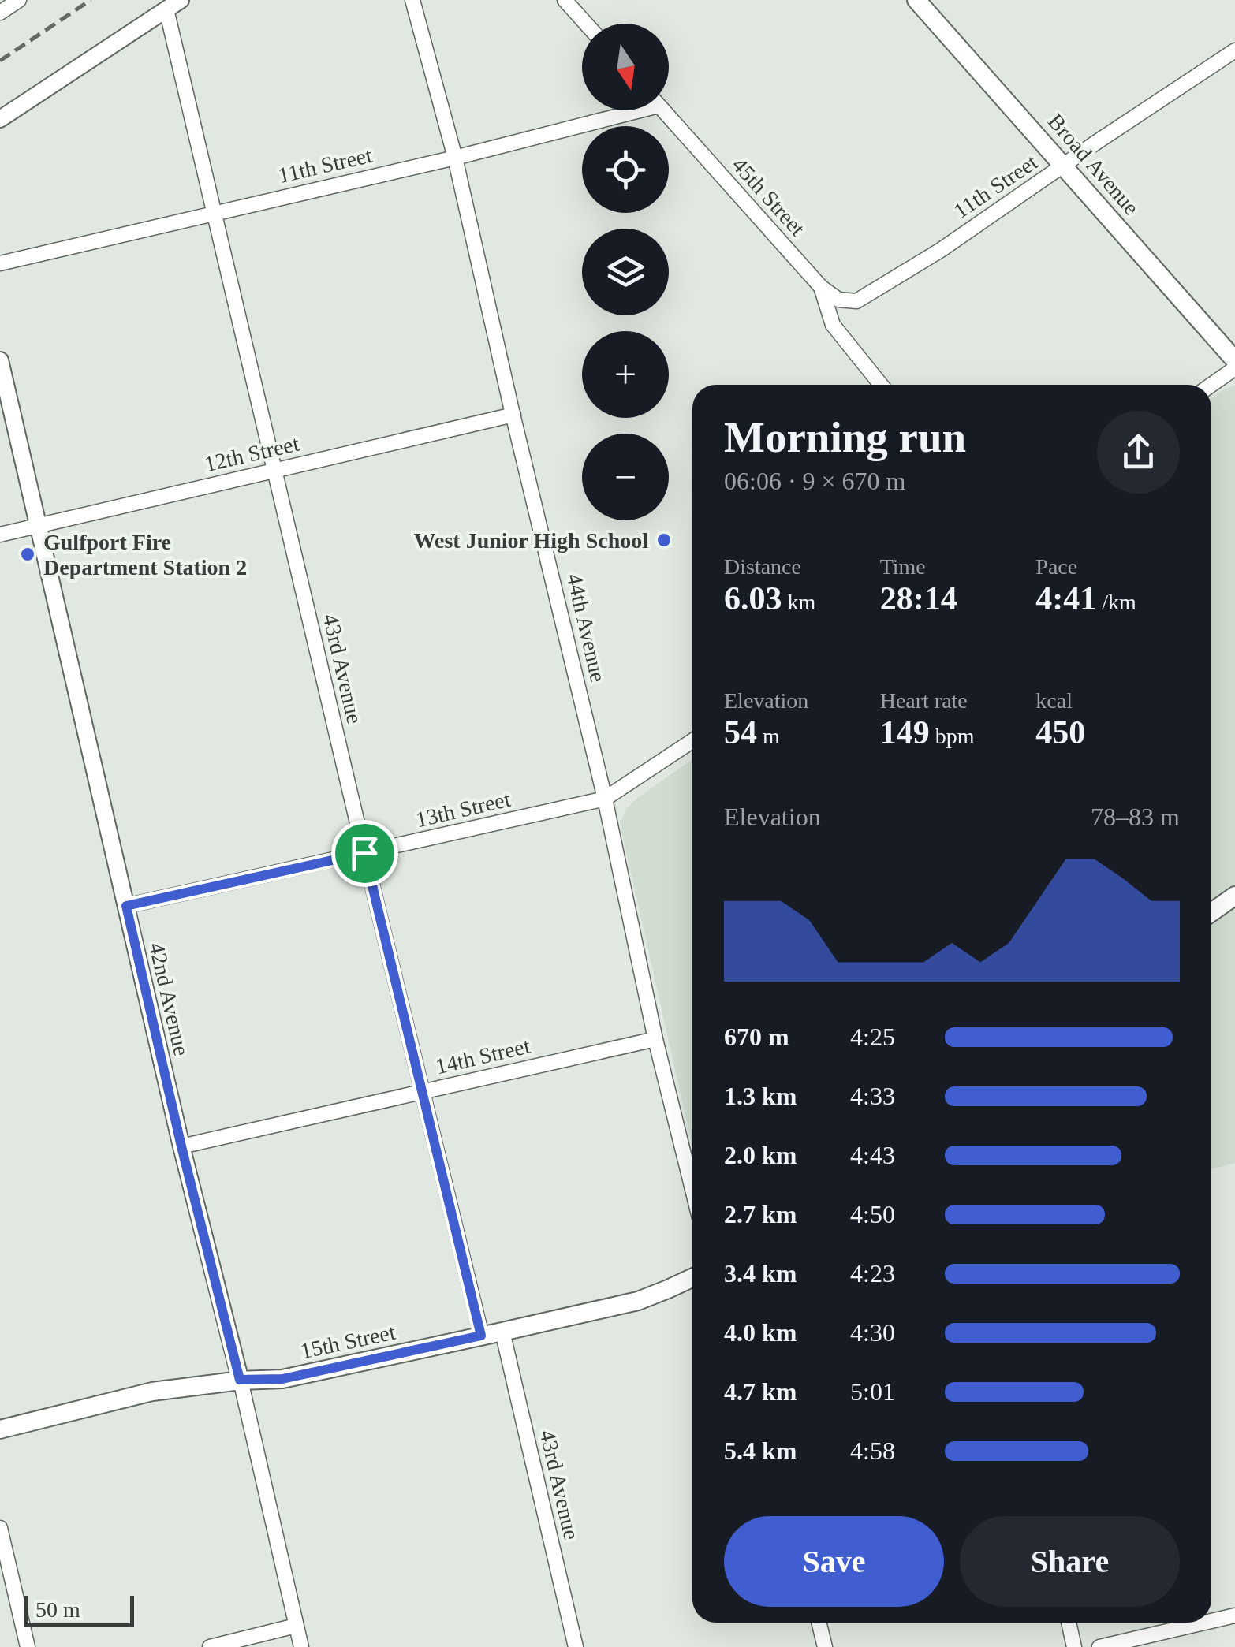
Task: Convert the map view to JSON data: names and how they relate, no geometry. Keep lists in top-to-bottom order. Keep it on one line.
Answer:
{"streets":{"main road":["Broad Avenue","15th Street"],"street":["11th Street","45th Street","12th Street","44th Avenue","43rd Avenue","13th Street","42nd Avenue","14th Street"]},"crossings":[["Broad Avenue","11th Street"],["11th Street","45th Street"],["11th Street","44th Avenue"],["11th Street","43rd Avenue"],["12th Street","44th Avenue"],["12th Street","43rd Avenue"],["12th Street","42nd Avenue"],["44th Avenue","13th Street"],["44th Avenue","14th Street"],["43rd Avenue","13th Street"],["43rd Avenue","14th Street"],["43rd Avenue","15th Street"],["13th Street","42nd Avenue"],["42nd Avenue","14th Street"],["42nd Avenue","15th Street"]],"places":["West Junior High School","Gulfport Fire Department Station 2"],"scale_bar":"50 m","north":"bottom","page":{"map_buttons":["+","−"],"heading":["Morning run","06:06 · 9 × 670 m"],"stats":[["Distance","6.03 km"],["Time","28:14"],["Pace","4:41 /km"],["Elevation","54 m"],["Heart rate","149 bpm"],["kcal","450"]],"chart":["Elevation","78–83 m"],"list":[{"name":"670 m","note":"4:25"},{"name":"1.3 km","note":"4:33"},{"name":"2.0 km","note":"4:43"},{"name":"2.7 km","note":"4:50"},{"name":"3.4 km","note":"4:23"},{"name":"4.0 km","note":"4:30"},{"name":"4.7 km","note":"5:01"},{"name":"5.4 km","note":"4:58"}],"buttons":["Save","Share"],"scale":"50 m"}}
